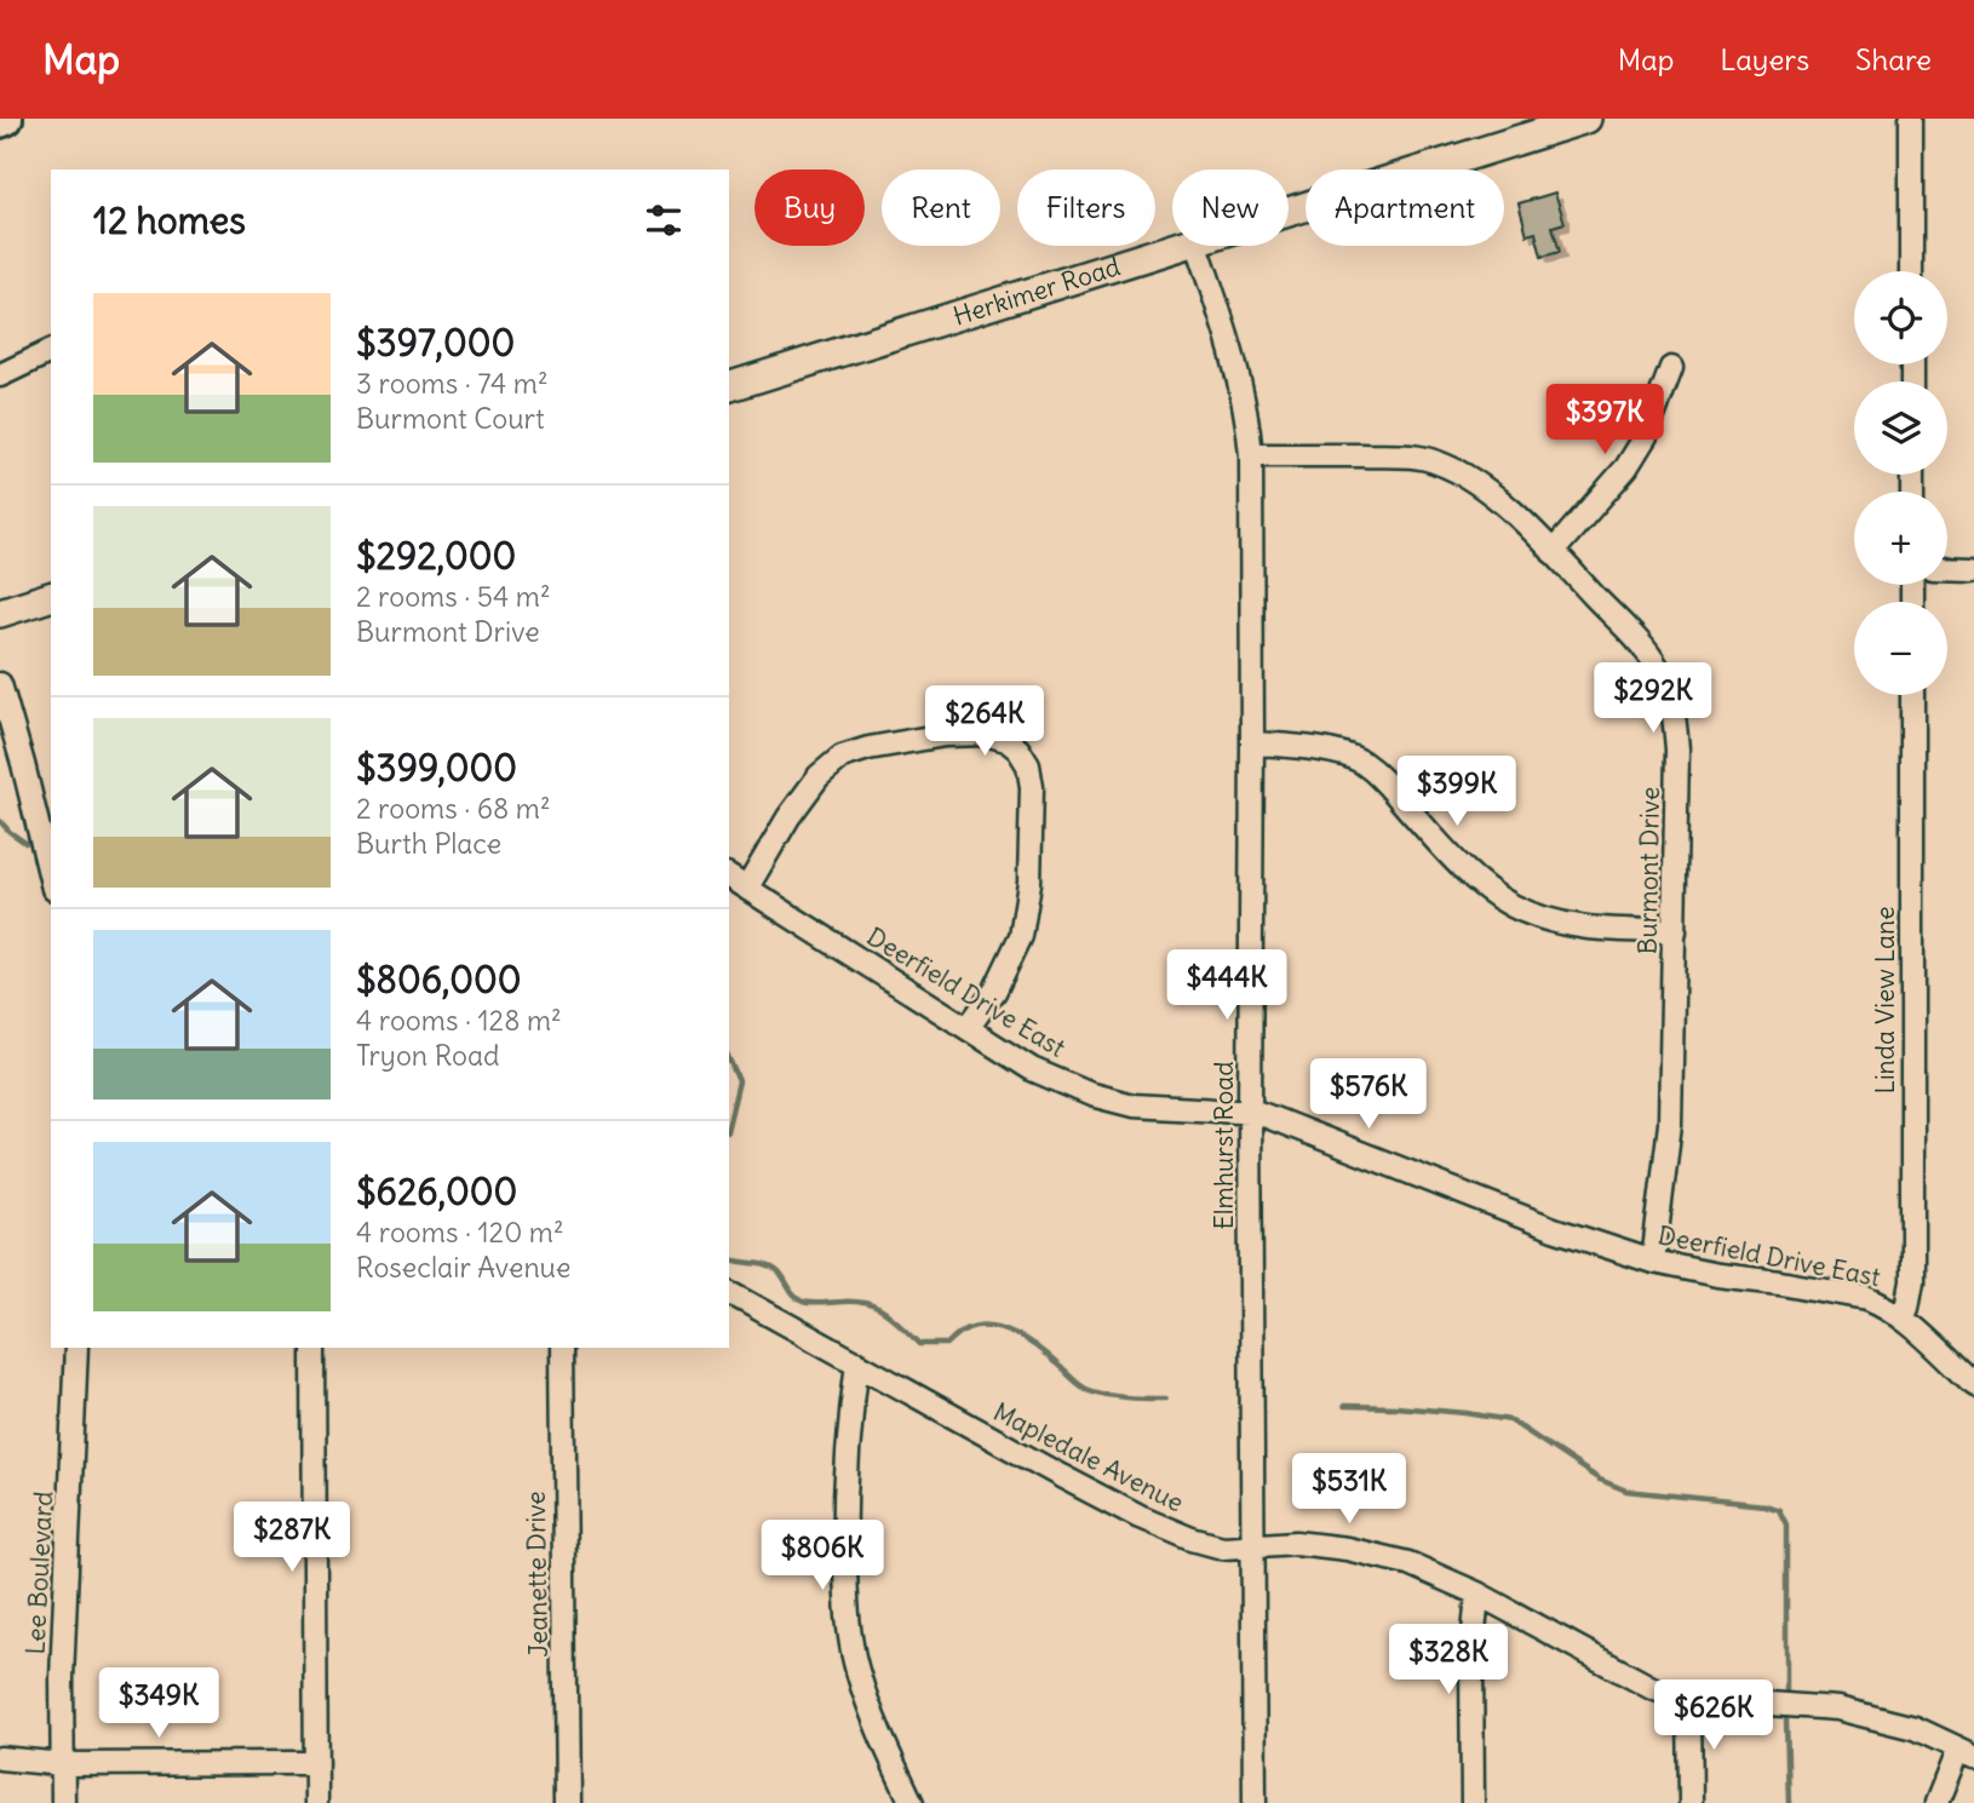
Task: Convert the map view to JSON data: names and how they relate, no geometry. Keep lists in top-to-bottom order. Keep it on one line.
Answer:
{"streets":{"main road":["Herkimer Road"],"street":["Burmont Drive","Deerfield Drive East","Linda View Lane","Elmhurst Road","Mapledale Avenue","Lee Boulevard","Jeanette Drive"]},"crossings":[["Burmont Drive","Deerfield Drive East"],["Burmont Drive","Elmhurst Road"],["Deerfield Drive East","Linda View Lane"],["Deerfield Drive East","Elmhurst Road"],["Elmhurst Road","Mapledale Avenue"]],"page":{"header":"Map","nav":["Map","Layers","Share"],"chip":["Buy","Rent","Filters","New","Apartment"],"heading":"12 homes","map_buttons":["+","−"],"list":[{"name":"$397,000","note":"3 rooms · 74 m² · Burmont Court"},{"name":"$292,000","note":"2 rooms · 54 m² · Burmont Drive"},{"name":"$399,000","note":"2 rooms · 68 m² · Burth Place"},{"name":"$806,000","note":"4 rooms · 128 m² · Tryon Road"},{"name":"$626,000","note":"4 rooms · 120 m² · Roseclair Avenue"}],"price":["$397K","$292K","$264K","$399K","$444K","$576K","$531K","$287K","$806K","$328K","$349K","$626K"]}}
